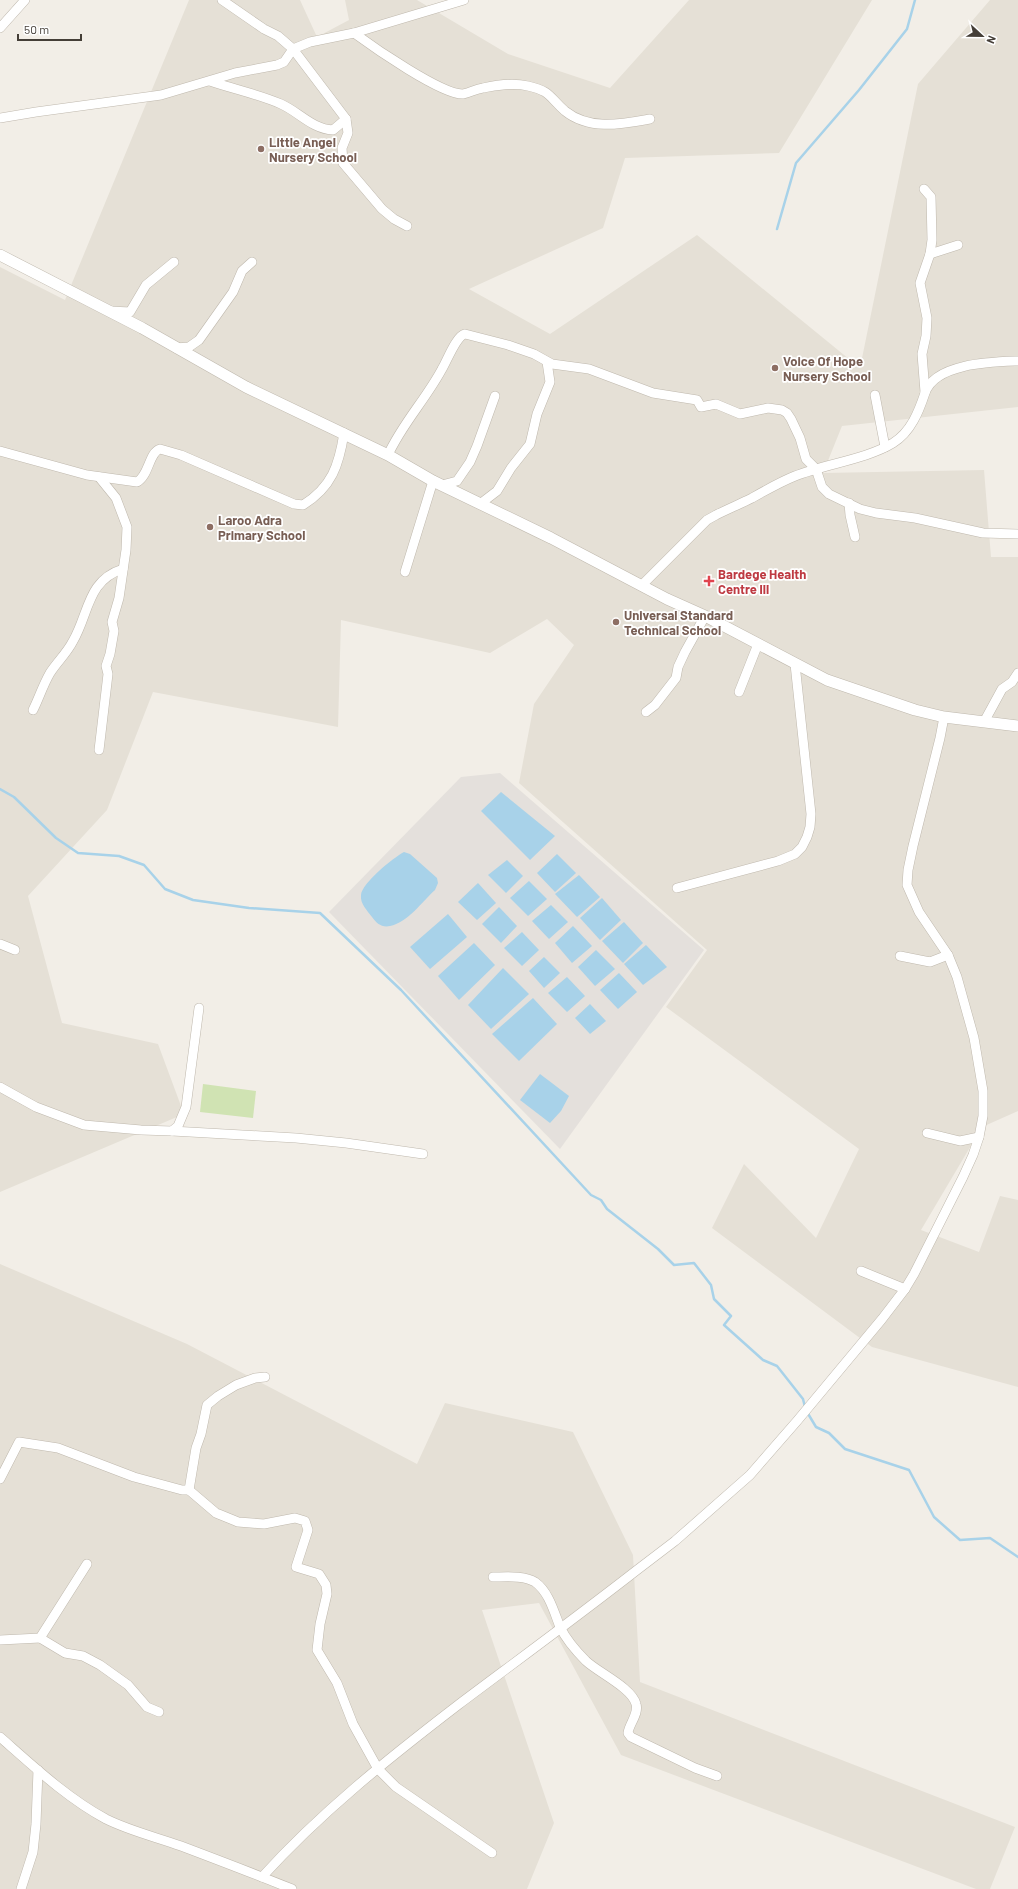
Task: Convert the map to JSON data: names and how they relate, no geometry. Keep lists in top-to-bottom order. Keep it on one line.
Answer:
{"places":{"other":["Little Angel Nursery School","Voice Of Hope Nursery School","Laroo Adra Primary School","Universal Standard Technical School"],"health":["Bardege Health Centre lll"]},"scale_bar":"50 m","north":"right"}
